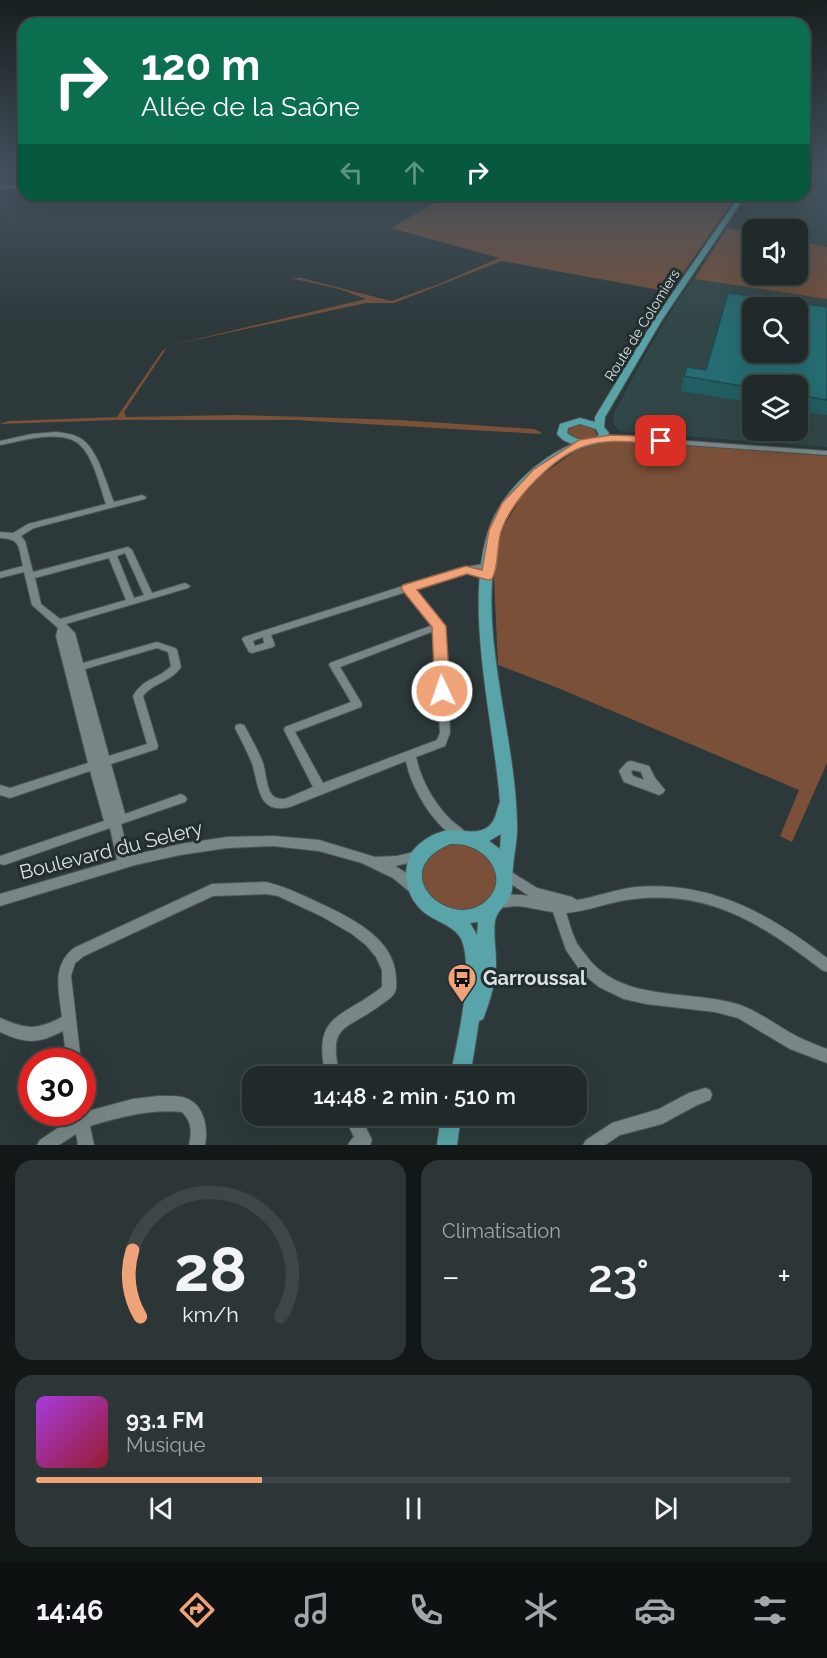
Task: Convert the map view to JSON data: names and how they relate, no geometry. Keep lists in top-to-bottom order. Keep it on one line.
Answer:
{"streets":{"main road":["Route de Colomiers"],"street":["Boulevard du Selery"]},"places":{"bus stop":["Garroussal"]},"page":{"turn":["120 m","Allée de la Saône"],"limit":"30","trip":"14:48 · 2 min · 510 m","tile":"Climatisation","heat":["−","23°","+"],"song":["93.1 FM","Musique"],"tabs":"14:46","gauge":["28","km/h"]}}
